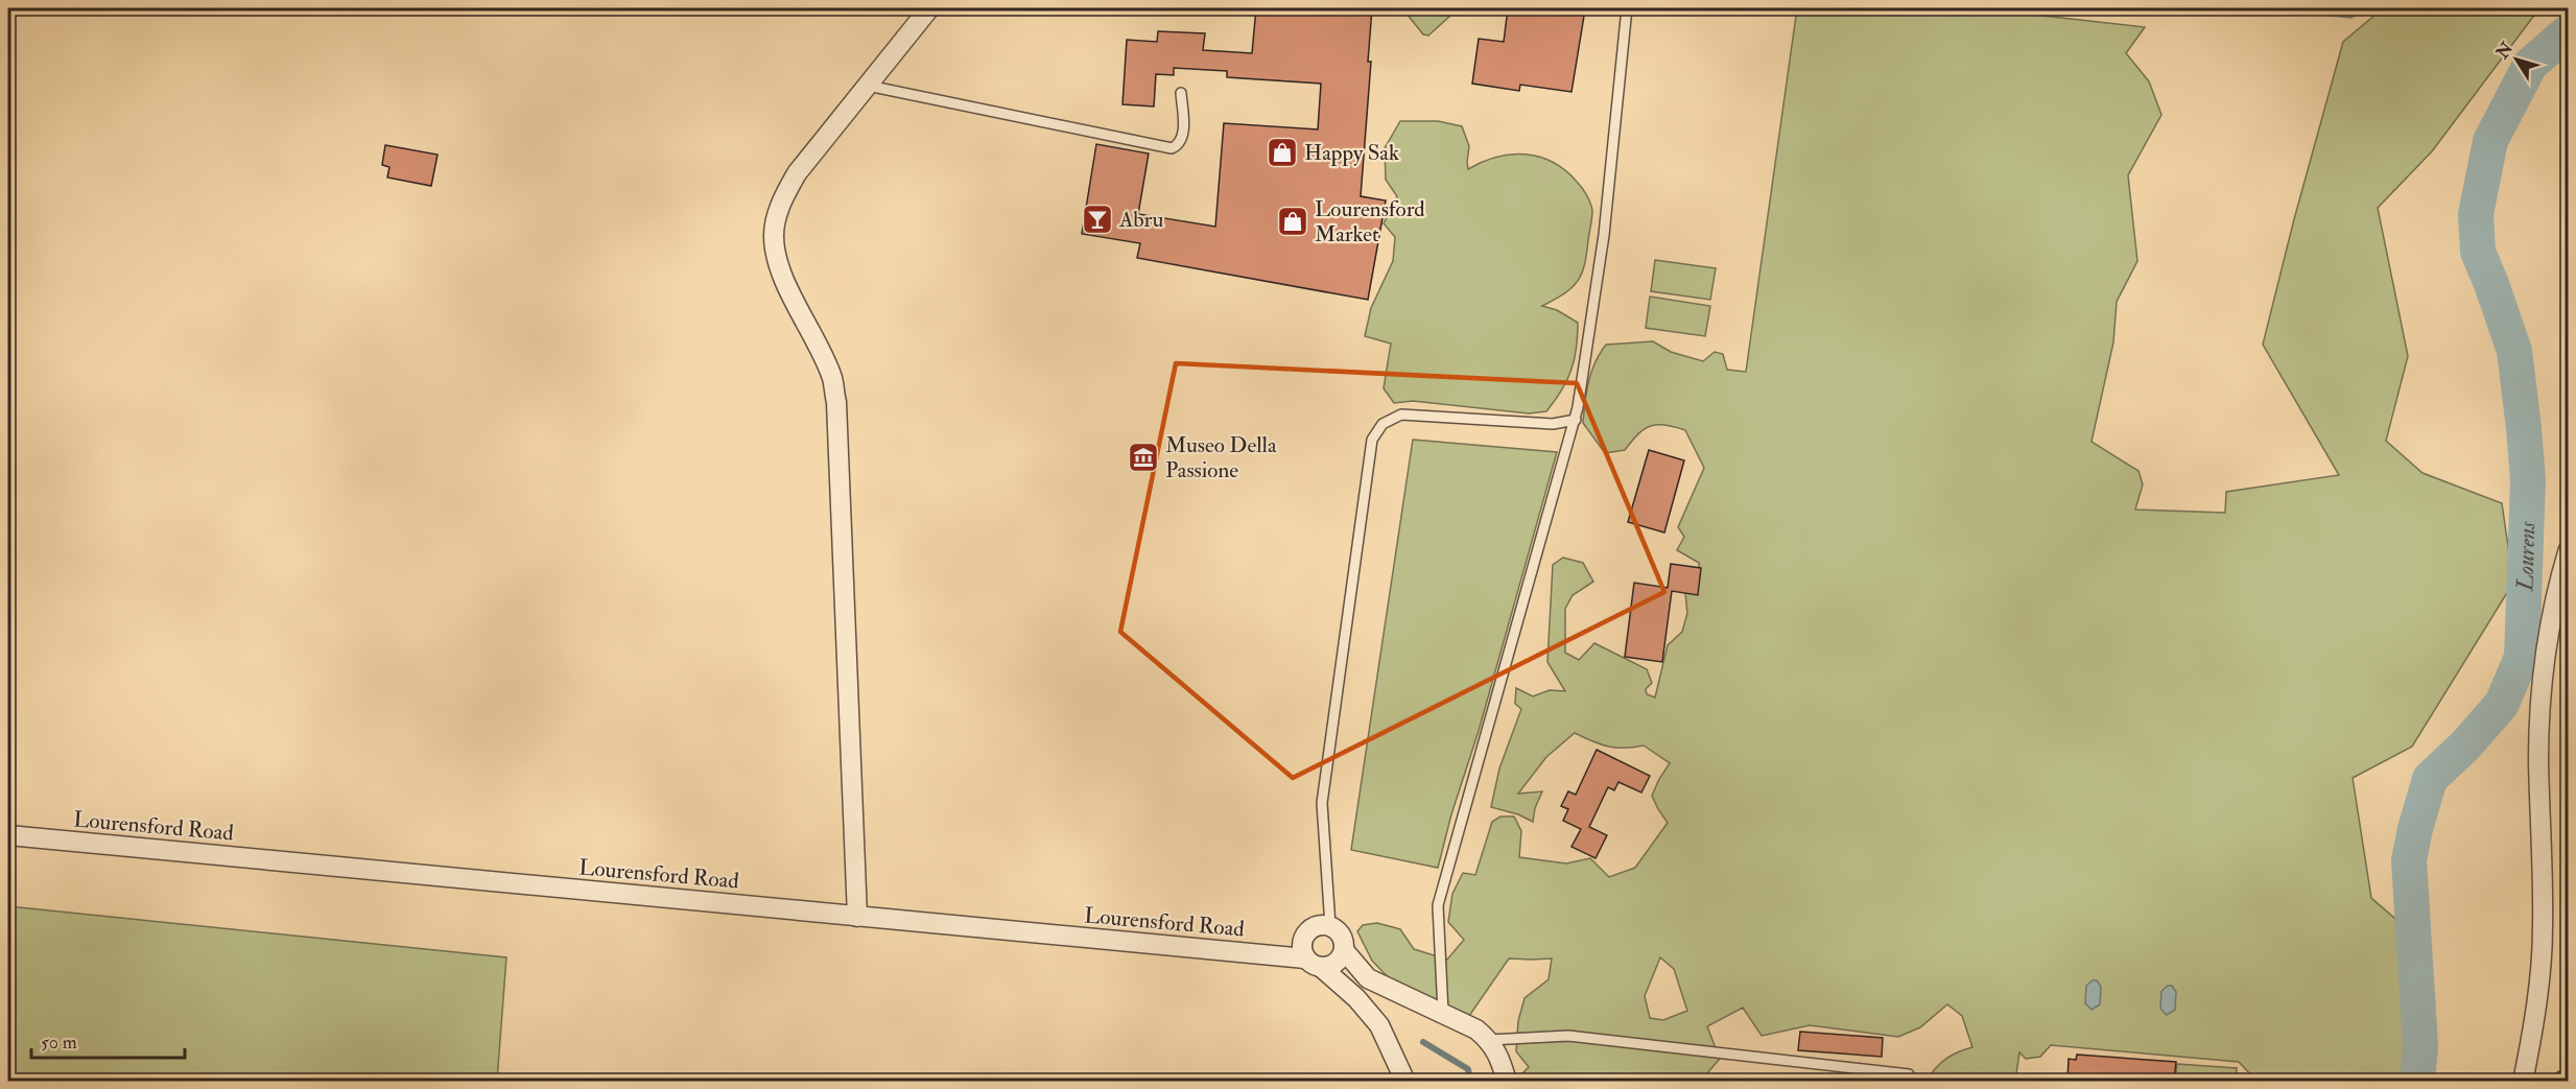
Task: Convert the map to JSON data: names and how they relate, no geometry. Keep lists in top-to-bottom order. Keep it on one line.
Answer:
{"streets":{"street":["Lourensford Road"]},"water":["Lourens"],"places":{"shop":["Happy Sak","Lourensford Market"],"bar":["Abru"],"museum":["Museo Della Passione"]},"scale_bar":"50 m","north":"top left"}
